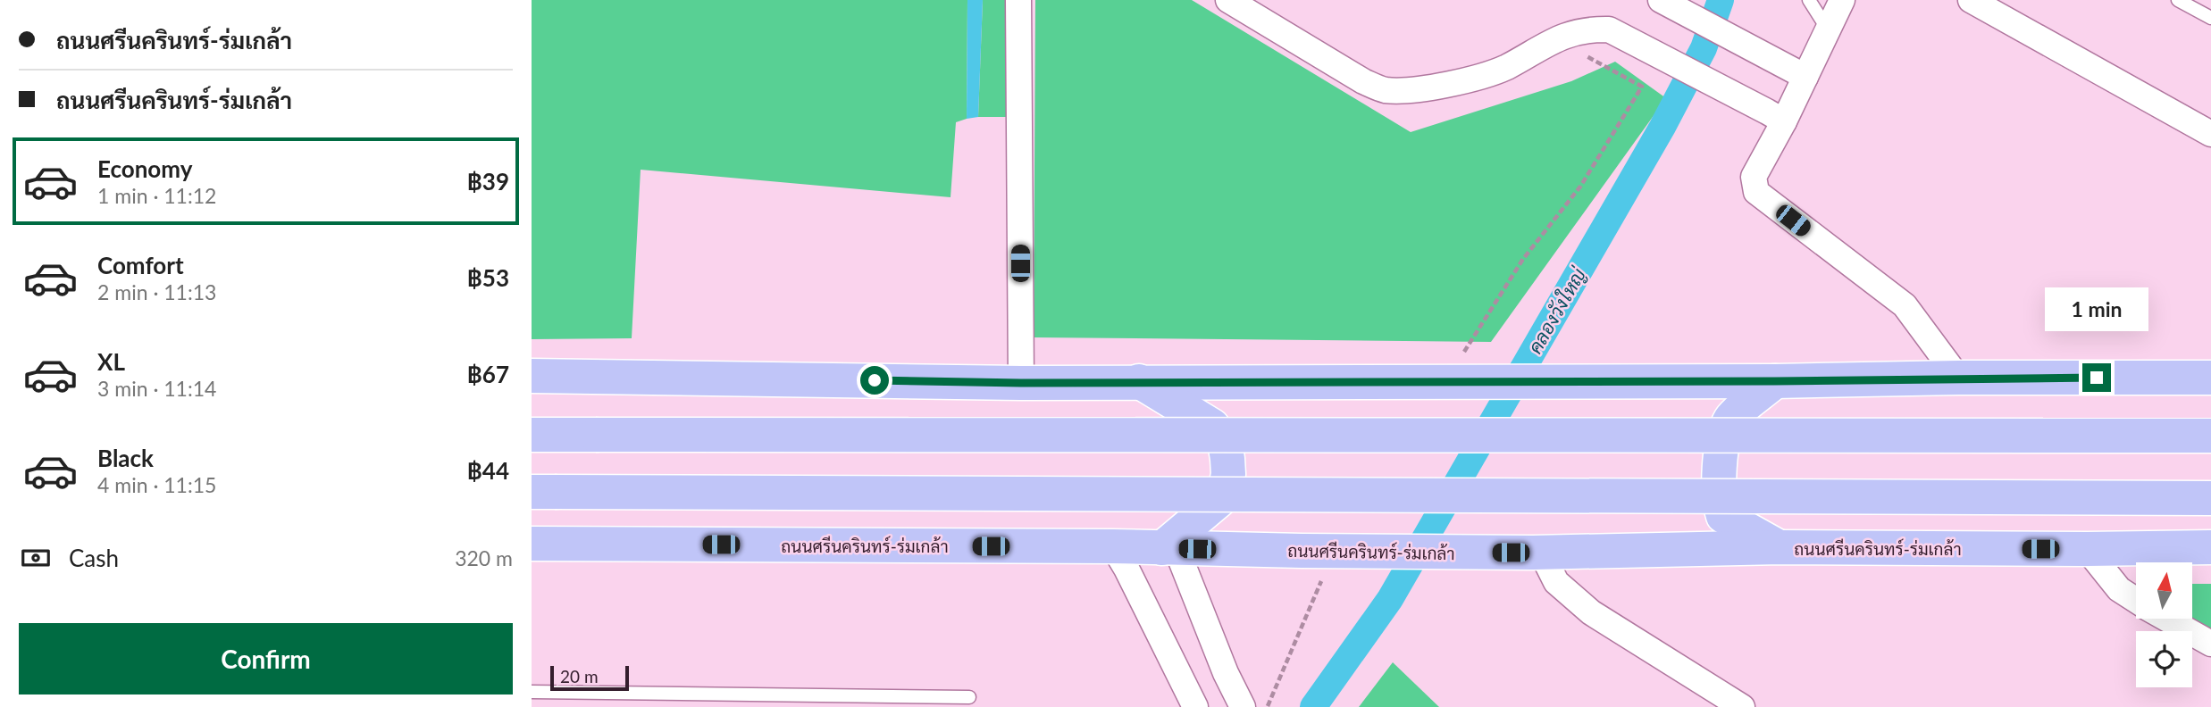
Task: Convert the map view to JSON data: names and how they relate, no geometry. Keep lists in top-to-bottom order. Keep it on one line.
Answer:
{"streets":{"main road":["ถนนศรีนครินทร์-ร่มเกล้า"]},"water":["คลองวังใหญ่"],"scale_bar":"20 m","north":"top","page":{"banner":["ถนนศรีนครินทร์-ร่มเกล้า","ถนนศรีนครินทร์-ร่มเกล้า"],"list":[{"name":"Economy","note":"1 min · 11:12","value":"฿39"},{"name":"Comfort","note":"2 min · 11:13","value":"฿53"},{"name":"XL","note":"3 min · 11:14","value":"฿67"},{"name":"Black","note":"4 min · 11:15","value":"฿44"}],"bubble":"1 min","pay":["Cash","320 m"],"buttons":"Confirm","scale":"20 m"}}
